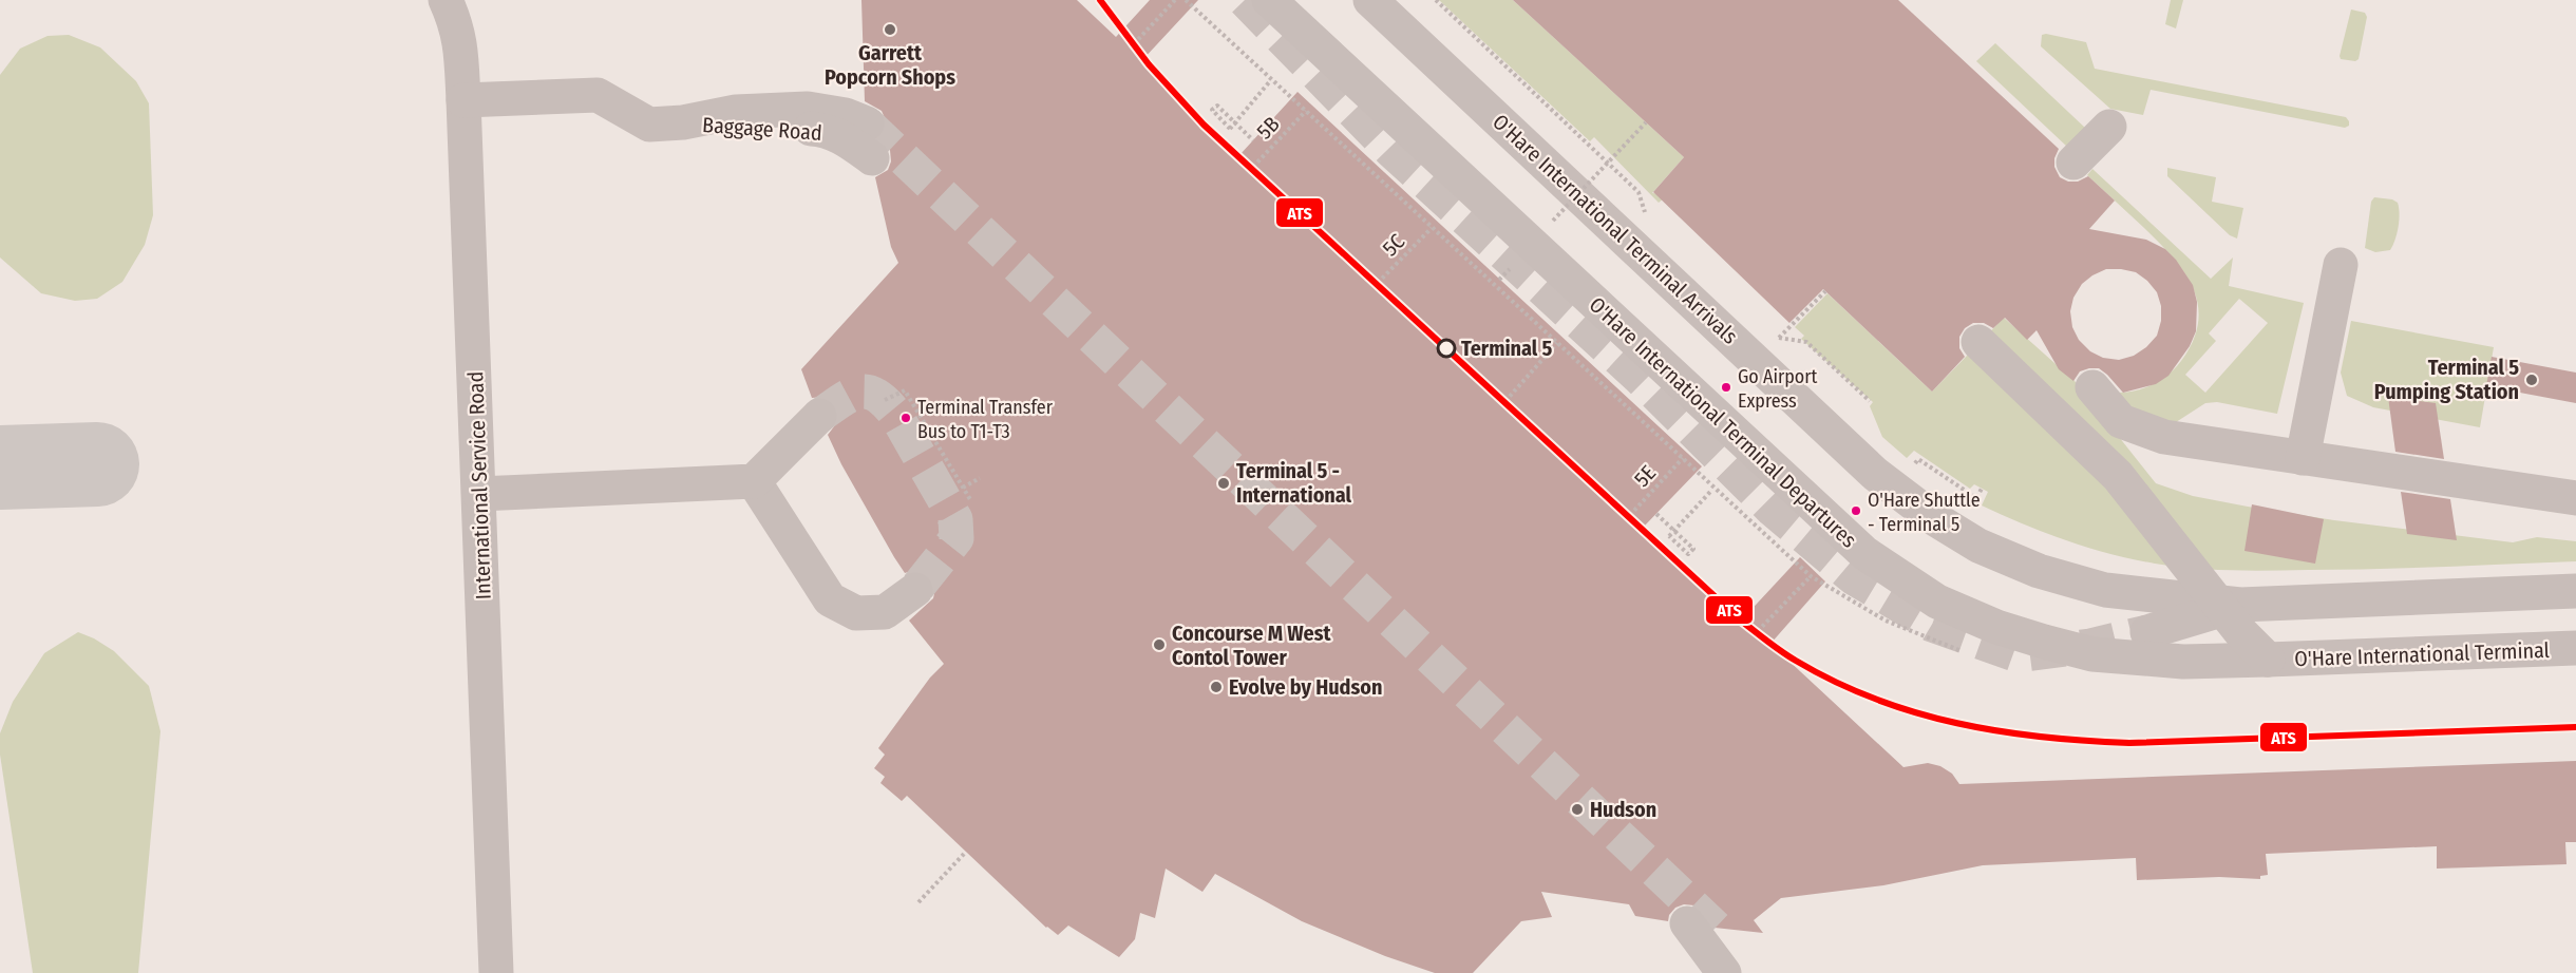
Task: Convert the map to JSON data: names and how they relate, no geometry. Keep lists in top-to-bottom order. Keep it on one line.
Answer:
{"streets":{"street":["Baggage Road","O'Hare International Terminal Arrivals","O'Hare International Terminal Departures","International Service Road","O'Hare International Terminal"],"path":["5B","5C","5E"]},"crossings":[["Baggage Road","International Service Road"],["O'Hare International Terminal Departures","O'Hare International Terminal"]],"places":["Garrett Popcorn Shops","Terminal 5","Terminal 5 Pumping Station","Go Airport Express","Terminal Transfer Bus to T1-T3","Terminal 5 - International","O'Hare Shuttle - Terminal 5","Concourse M West Contol Tower","Evolve by Hudson","Hudson"],"lines":["transit line ATS"]}
